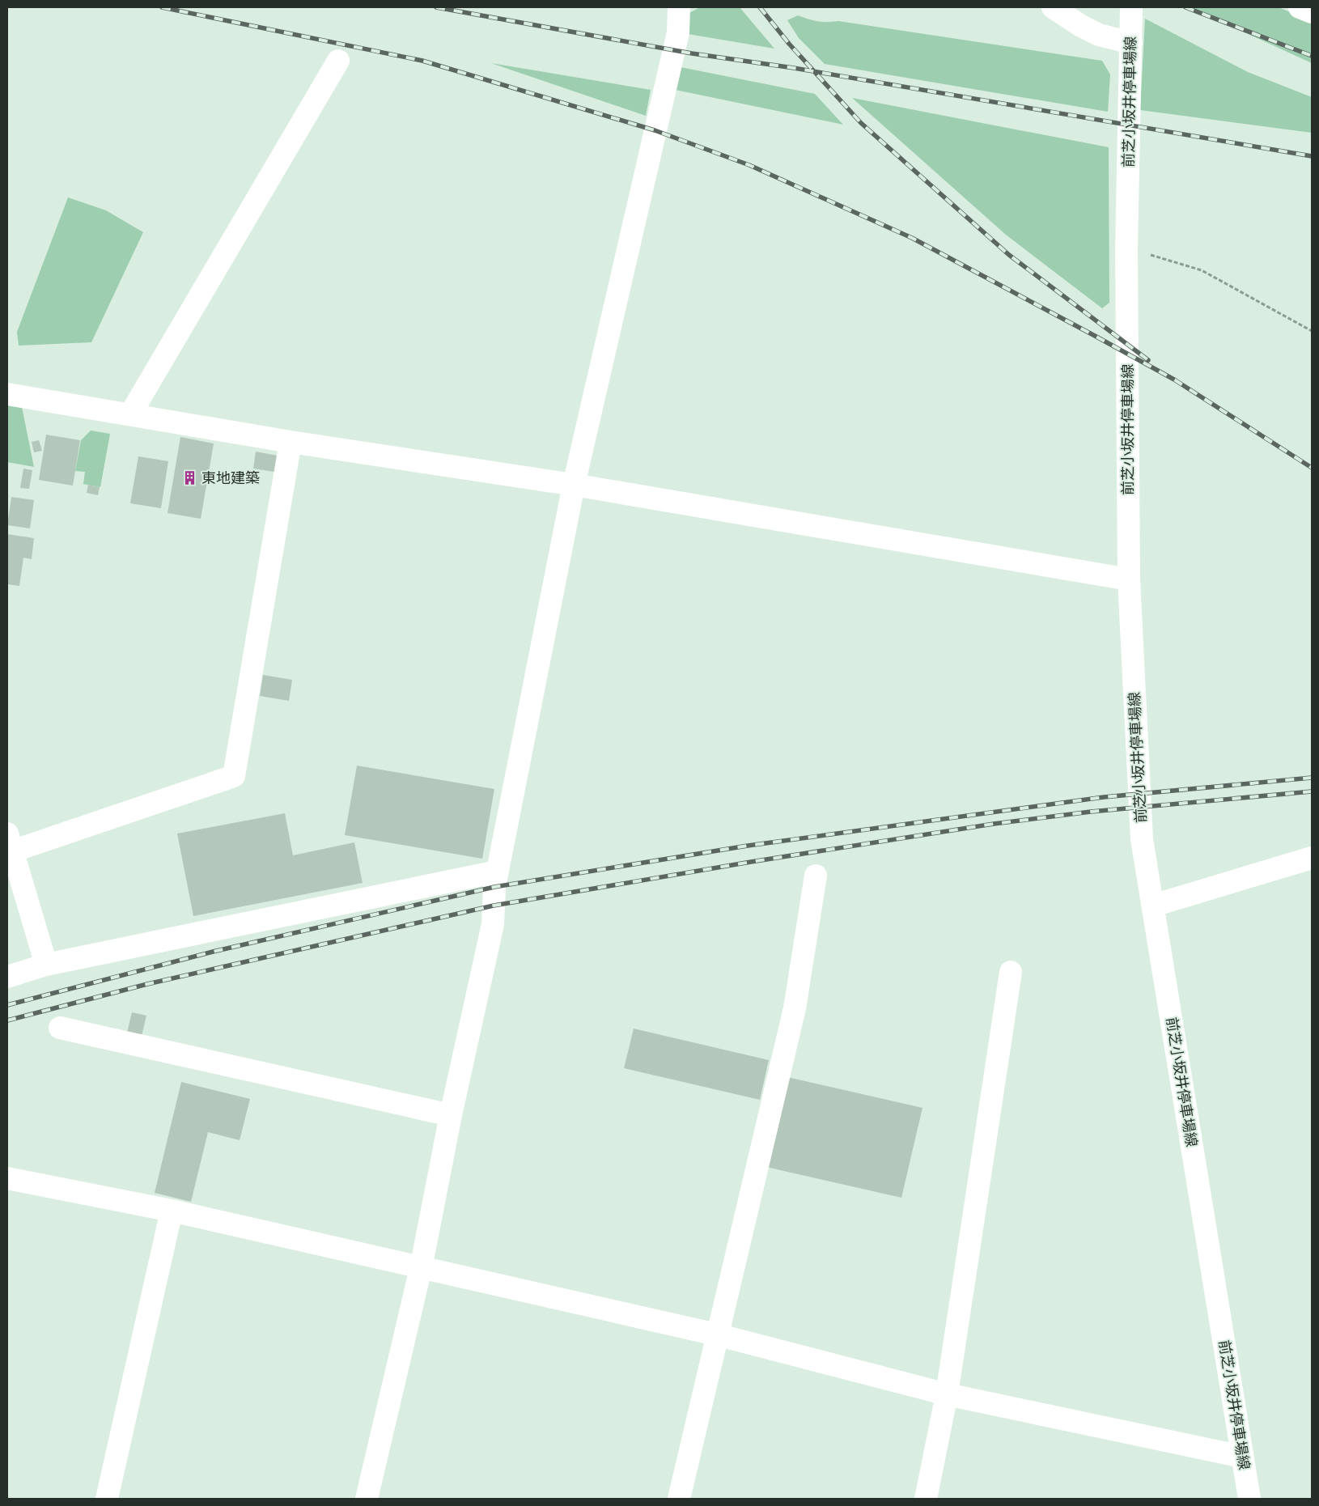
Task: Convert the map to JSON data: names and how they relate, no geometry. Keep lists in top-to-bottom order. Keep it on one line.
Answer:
{"streets":{"street":["前芝小坂井停車場線"]},"places":{"building":["東地建築"]}}
